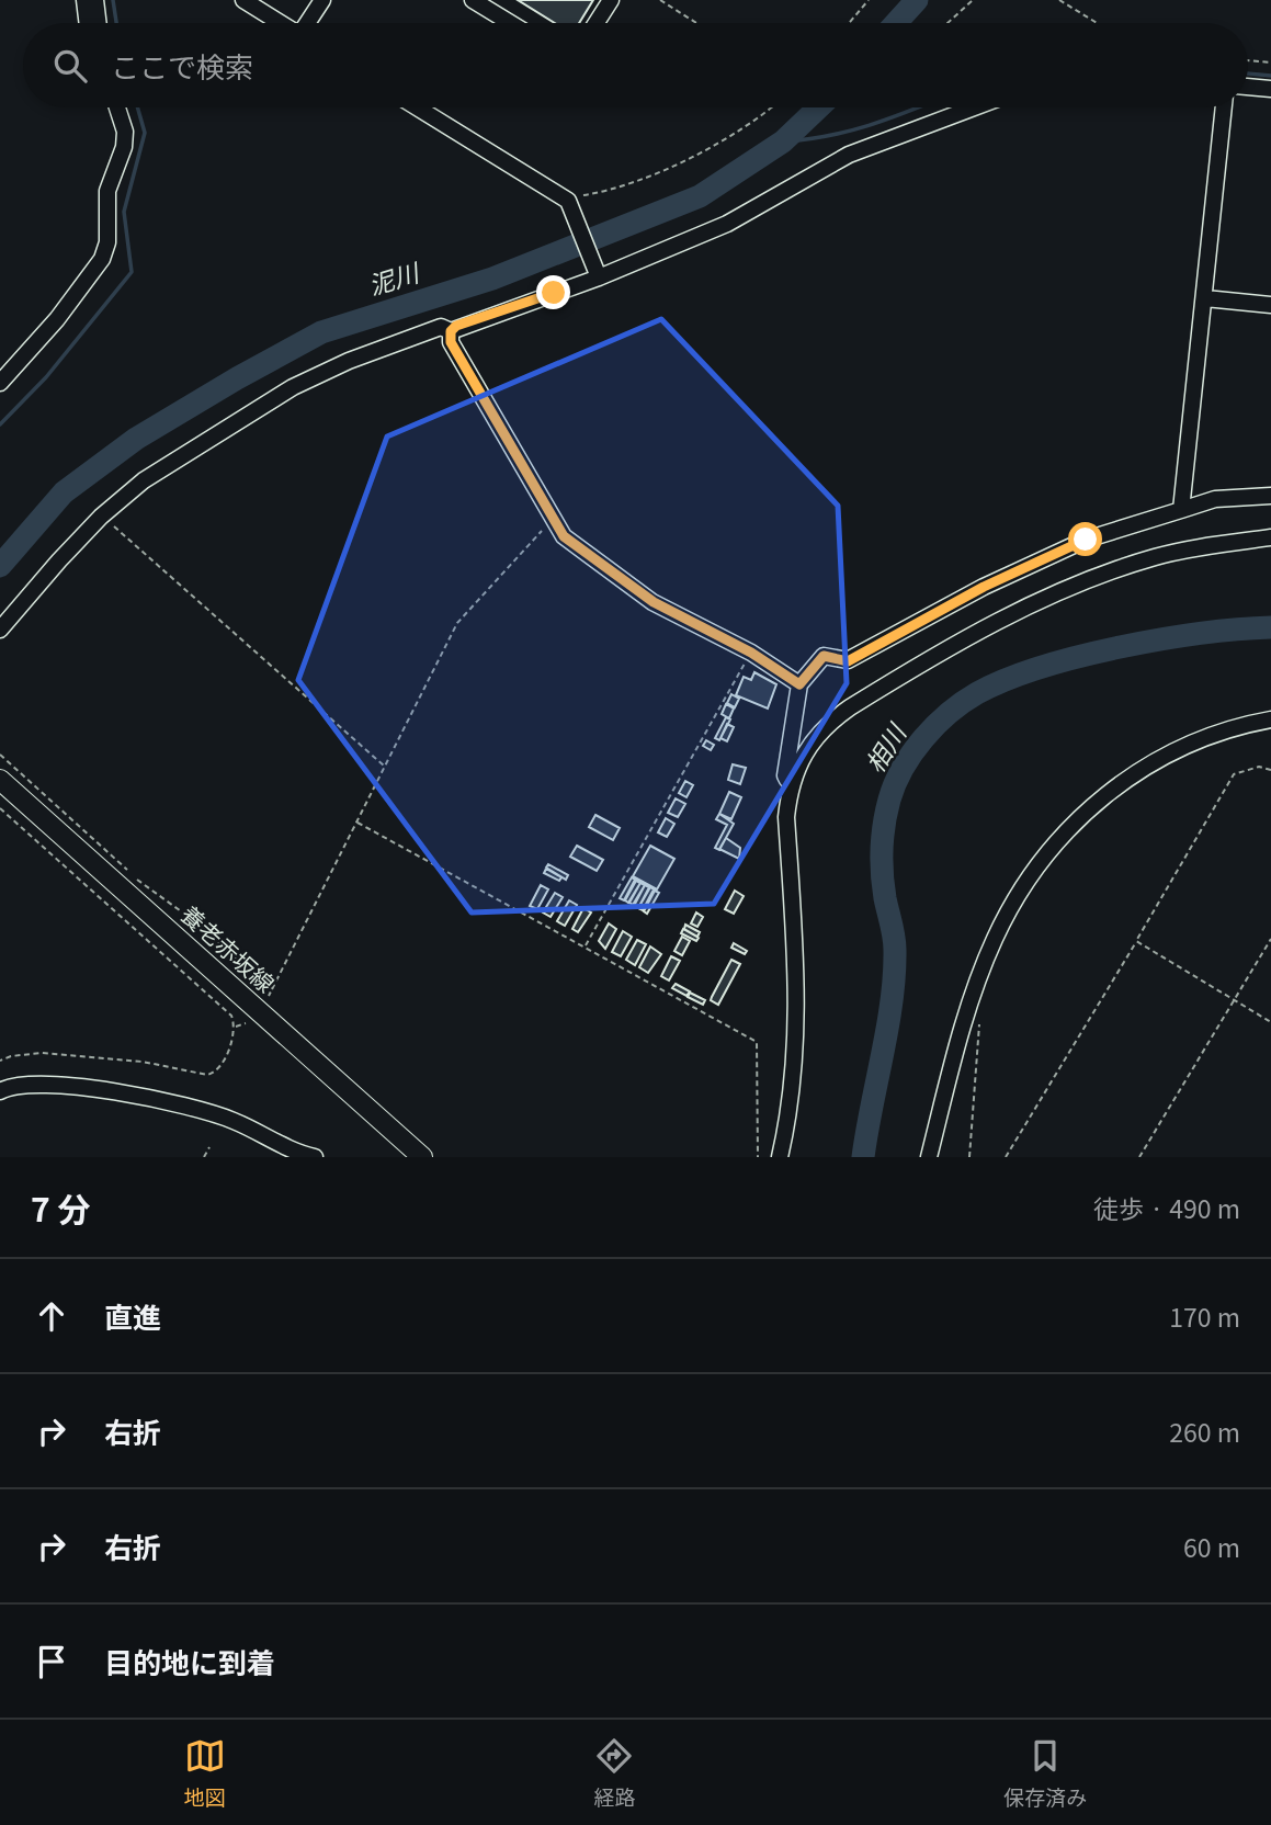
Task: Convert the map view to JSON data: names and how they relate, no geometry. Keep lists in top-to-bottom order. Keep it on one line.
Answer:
{"streets":{"main road":["養老赤坂線"]},"water":["泥川","相川"],"page":{"search":"ここで検索","heading":["7 分","徒歩 · 490 m"],"list":[["直進","170 m"],["右折","260 m"],["右折","60 m"],"目的地に到着"],"nav":["地図","経路","保存済み"]}}
